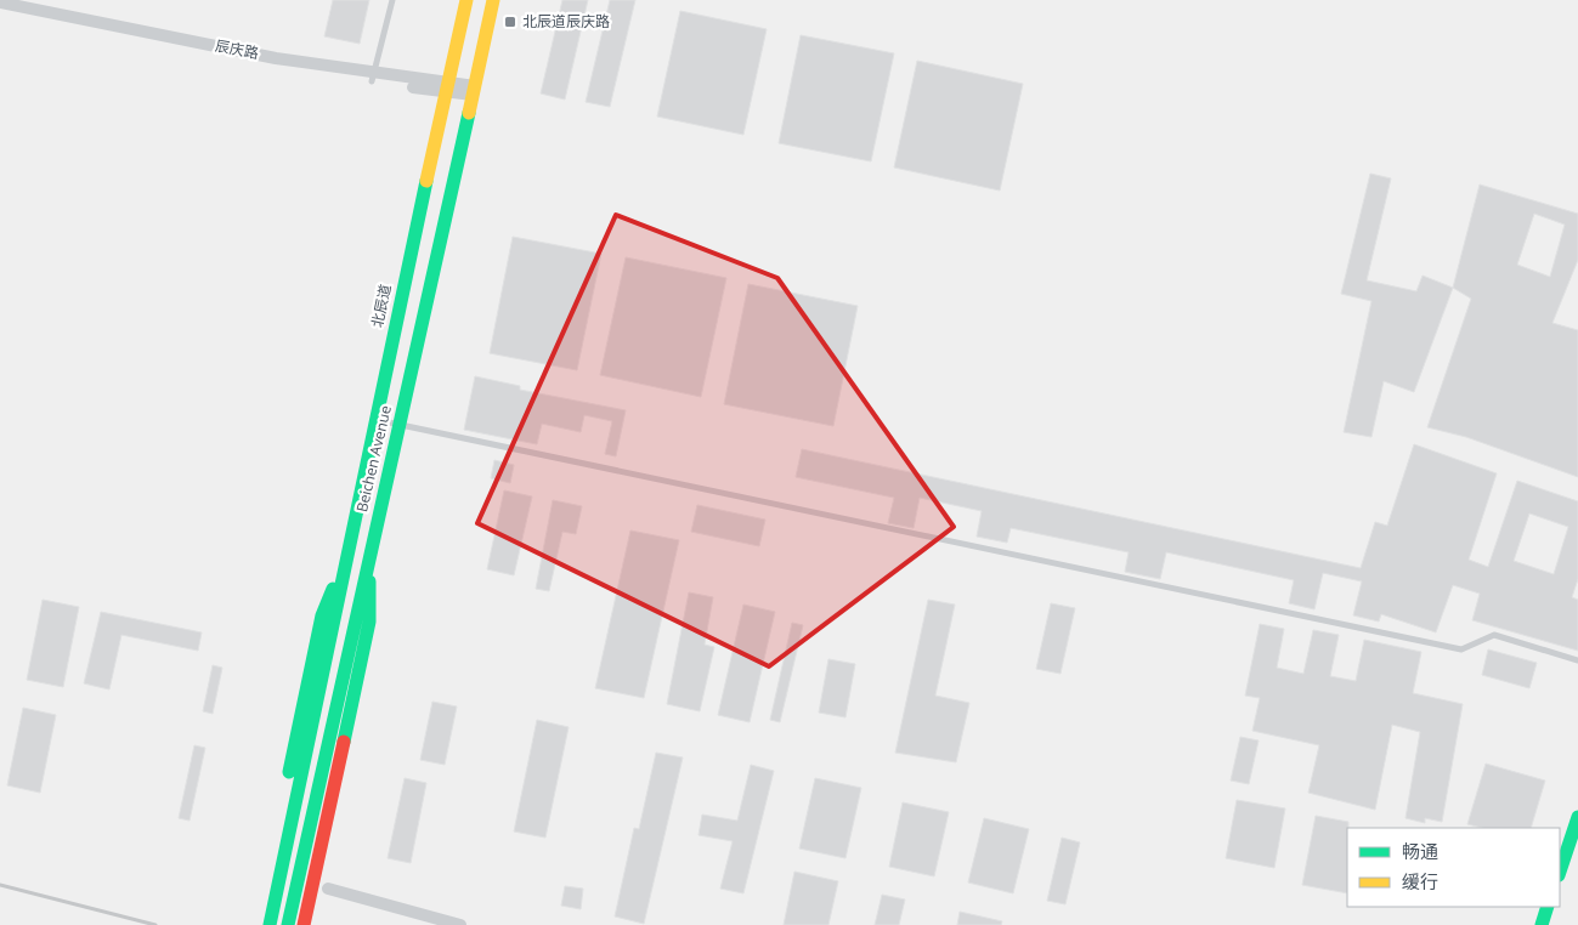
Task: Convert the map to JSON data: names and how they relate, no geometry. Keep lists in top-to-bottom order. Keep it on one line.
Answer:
{"streets":{"main road":["北辰道","Beichen Avenue"],"street":["辰庆路"]},"crossings":[["辰庆路","北辰道"],["辰庆路","Beichen Avenue"]],"places":{"transit":["北辰道辰庆路"]},"legend":["畅通","缓行"]}
